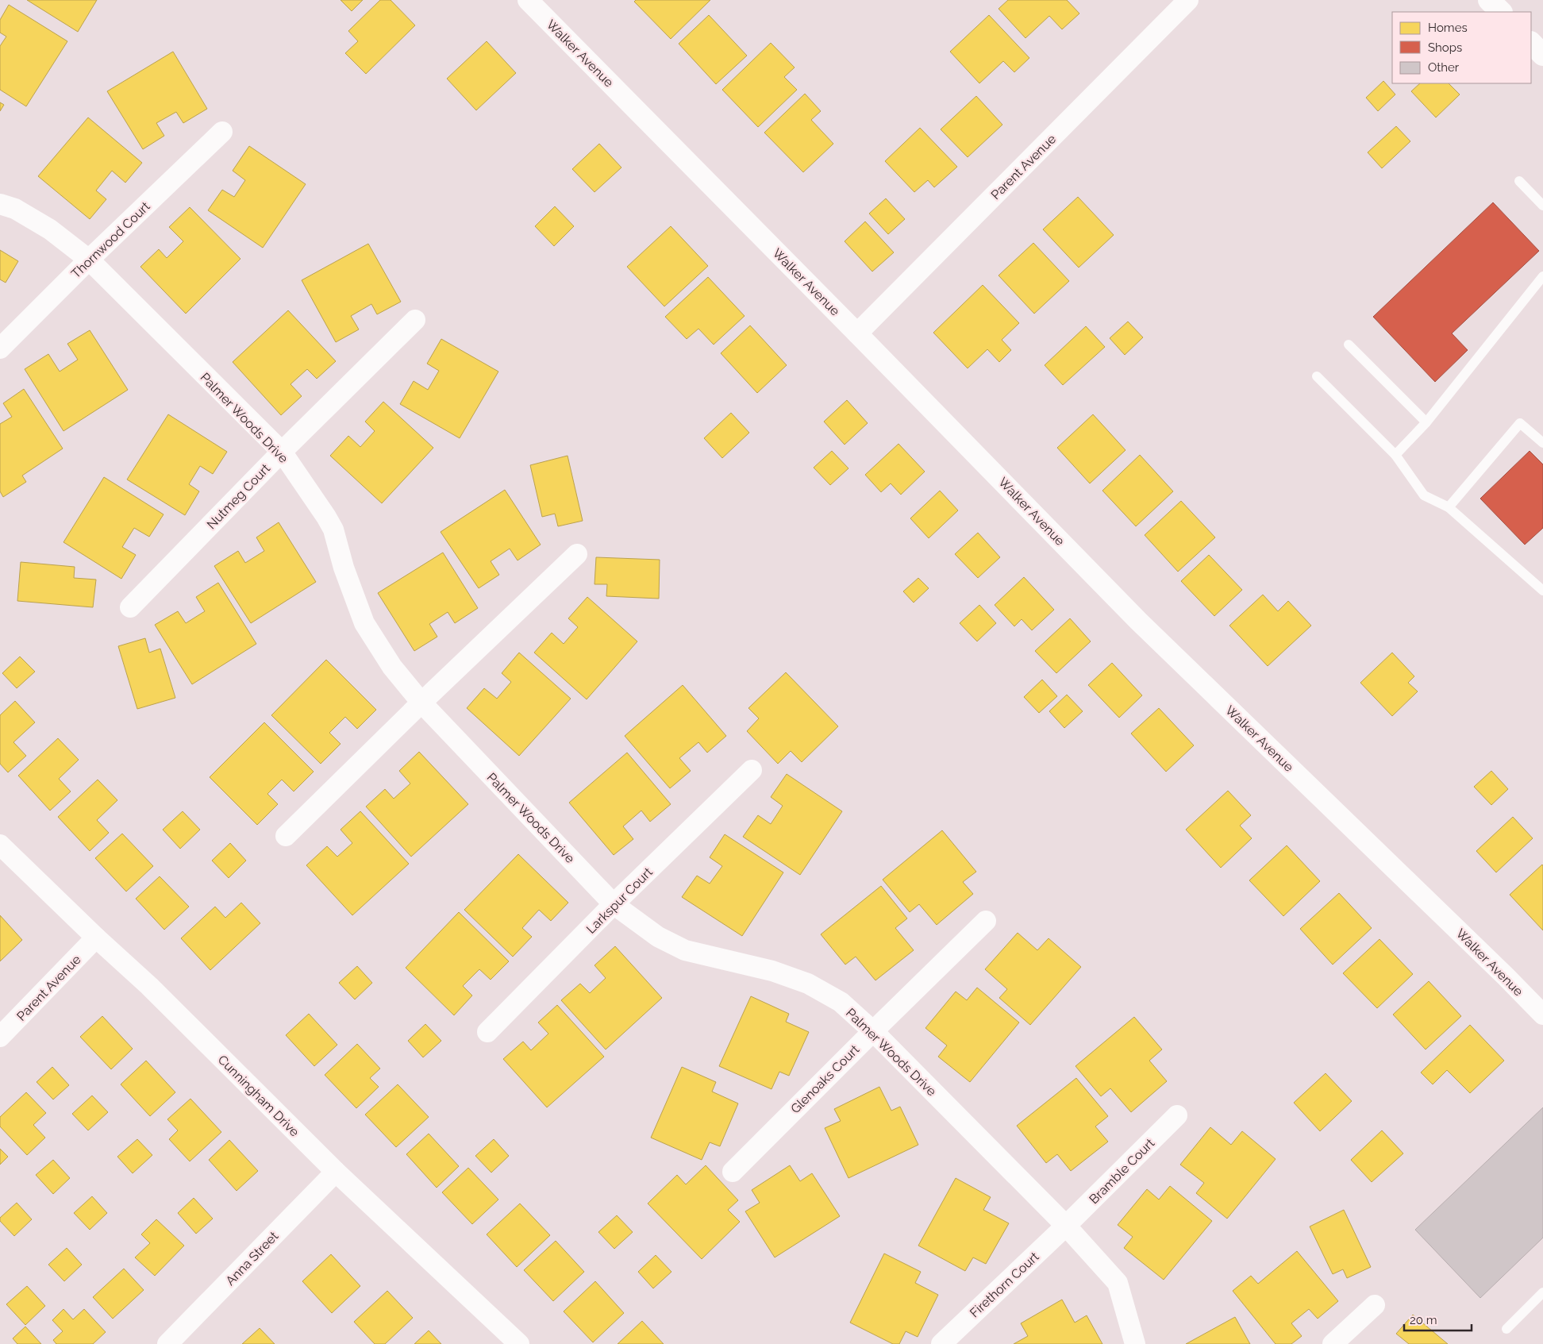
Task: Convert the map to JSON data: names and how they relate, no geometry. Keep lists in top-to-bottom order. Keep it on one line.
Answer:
{"streets":{"street":["Walker Avenue","Parent Avenue","Thornwood Court","Palmer Woods Drive","Nutmeg Court","Larkspur Court","Glenoaks Court","Cunningham Drive","Bramble Court","Anna Street","Firethorn Court"]},"crossings":[["Walker Avenue","Parent Avenue"],["Parent Avenue","Cunningham Drive"],["Thornwood Court","Palmer Woods Drive"],["Palmer Woods Drive","Nutmeg Court"],["Palmer Woods Drive","Larkspur Court"],["Palmer Woods Drive","Glenoaks Court"],["Palmer Woods Drive","Bramble Court"],["Palmer Woods Drive","Firethorn Court"],["Cunningham Drive","Anna Street"],["Bramble Court","Firethorn Court"]],"legend":["Homes","Shops","Other"],"scale_bar":"20 m"}
